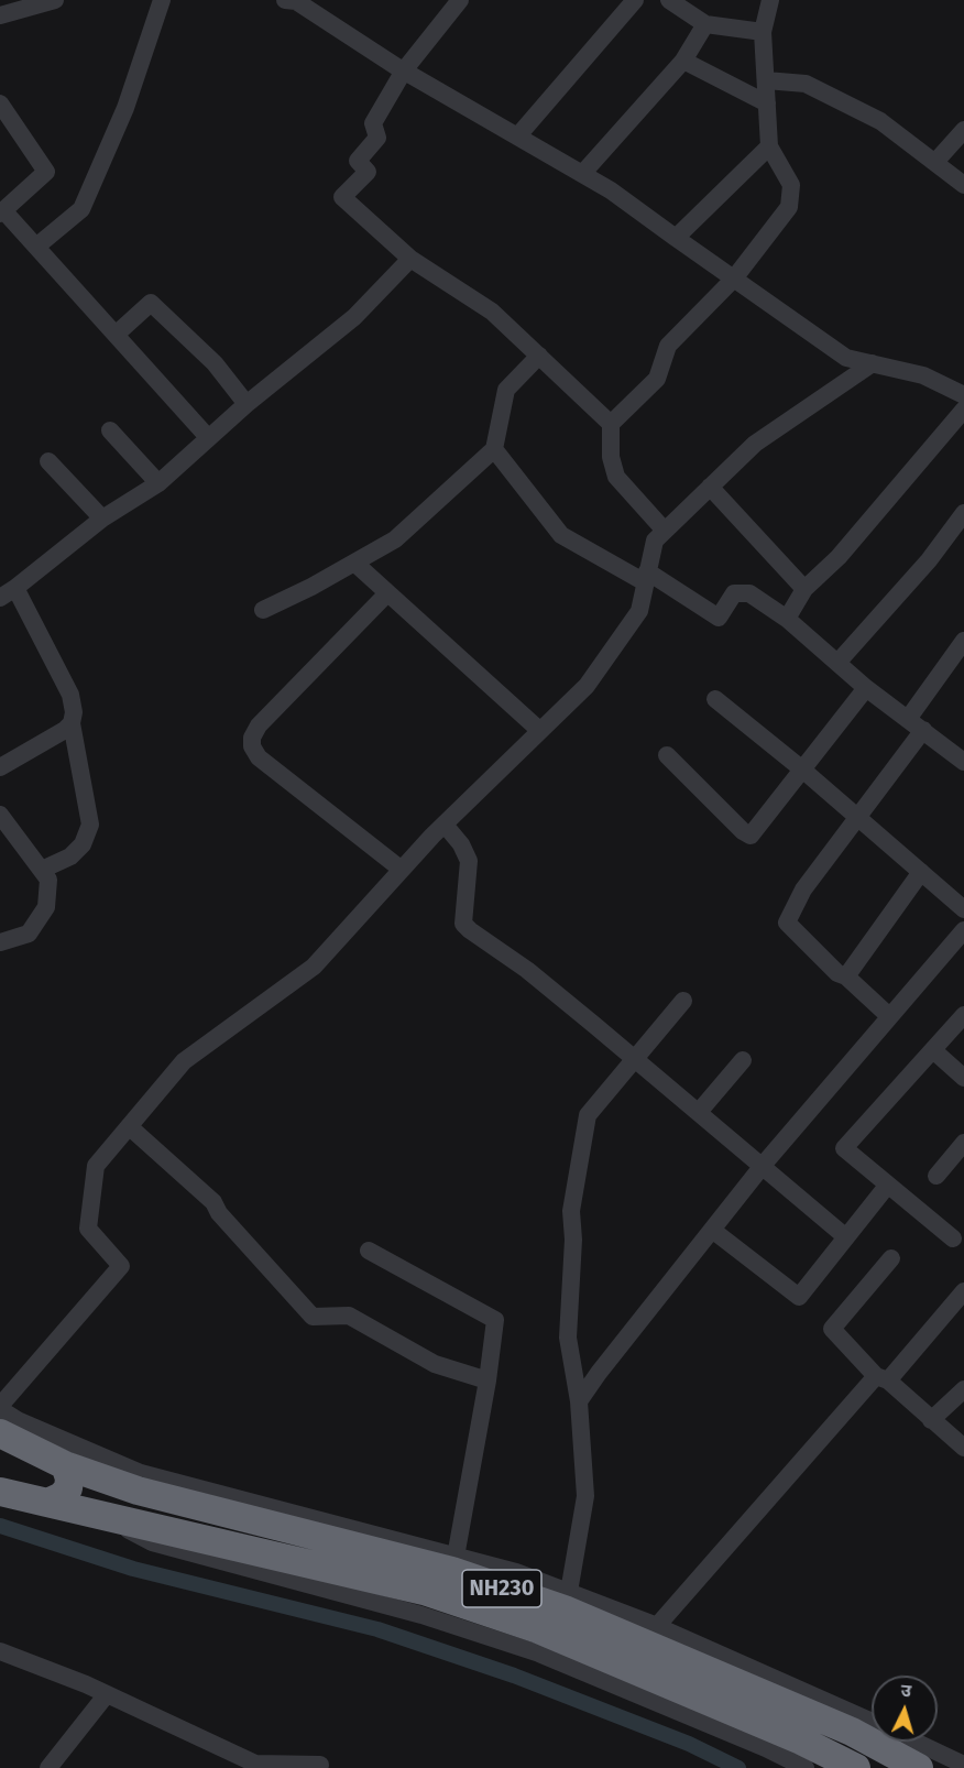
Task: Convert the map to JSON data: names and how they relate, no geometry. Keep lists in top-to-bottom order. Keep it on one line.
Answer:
{"streets":{"highway":["NH230"]},"north":"top"}
